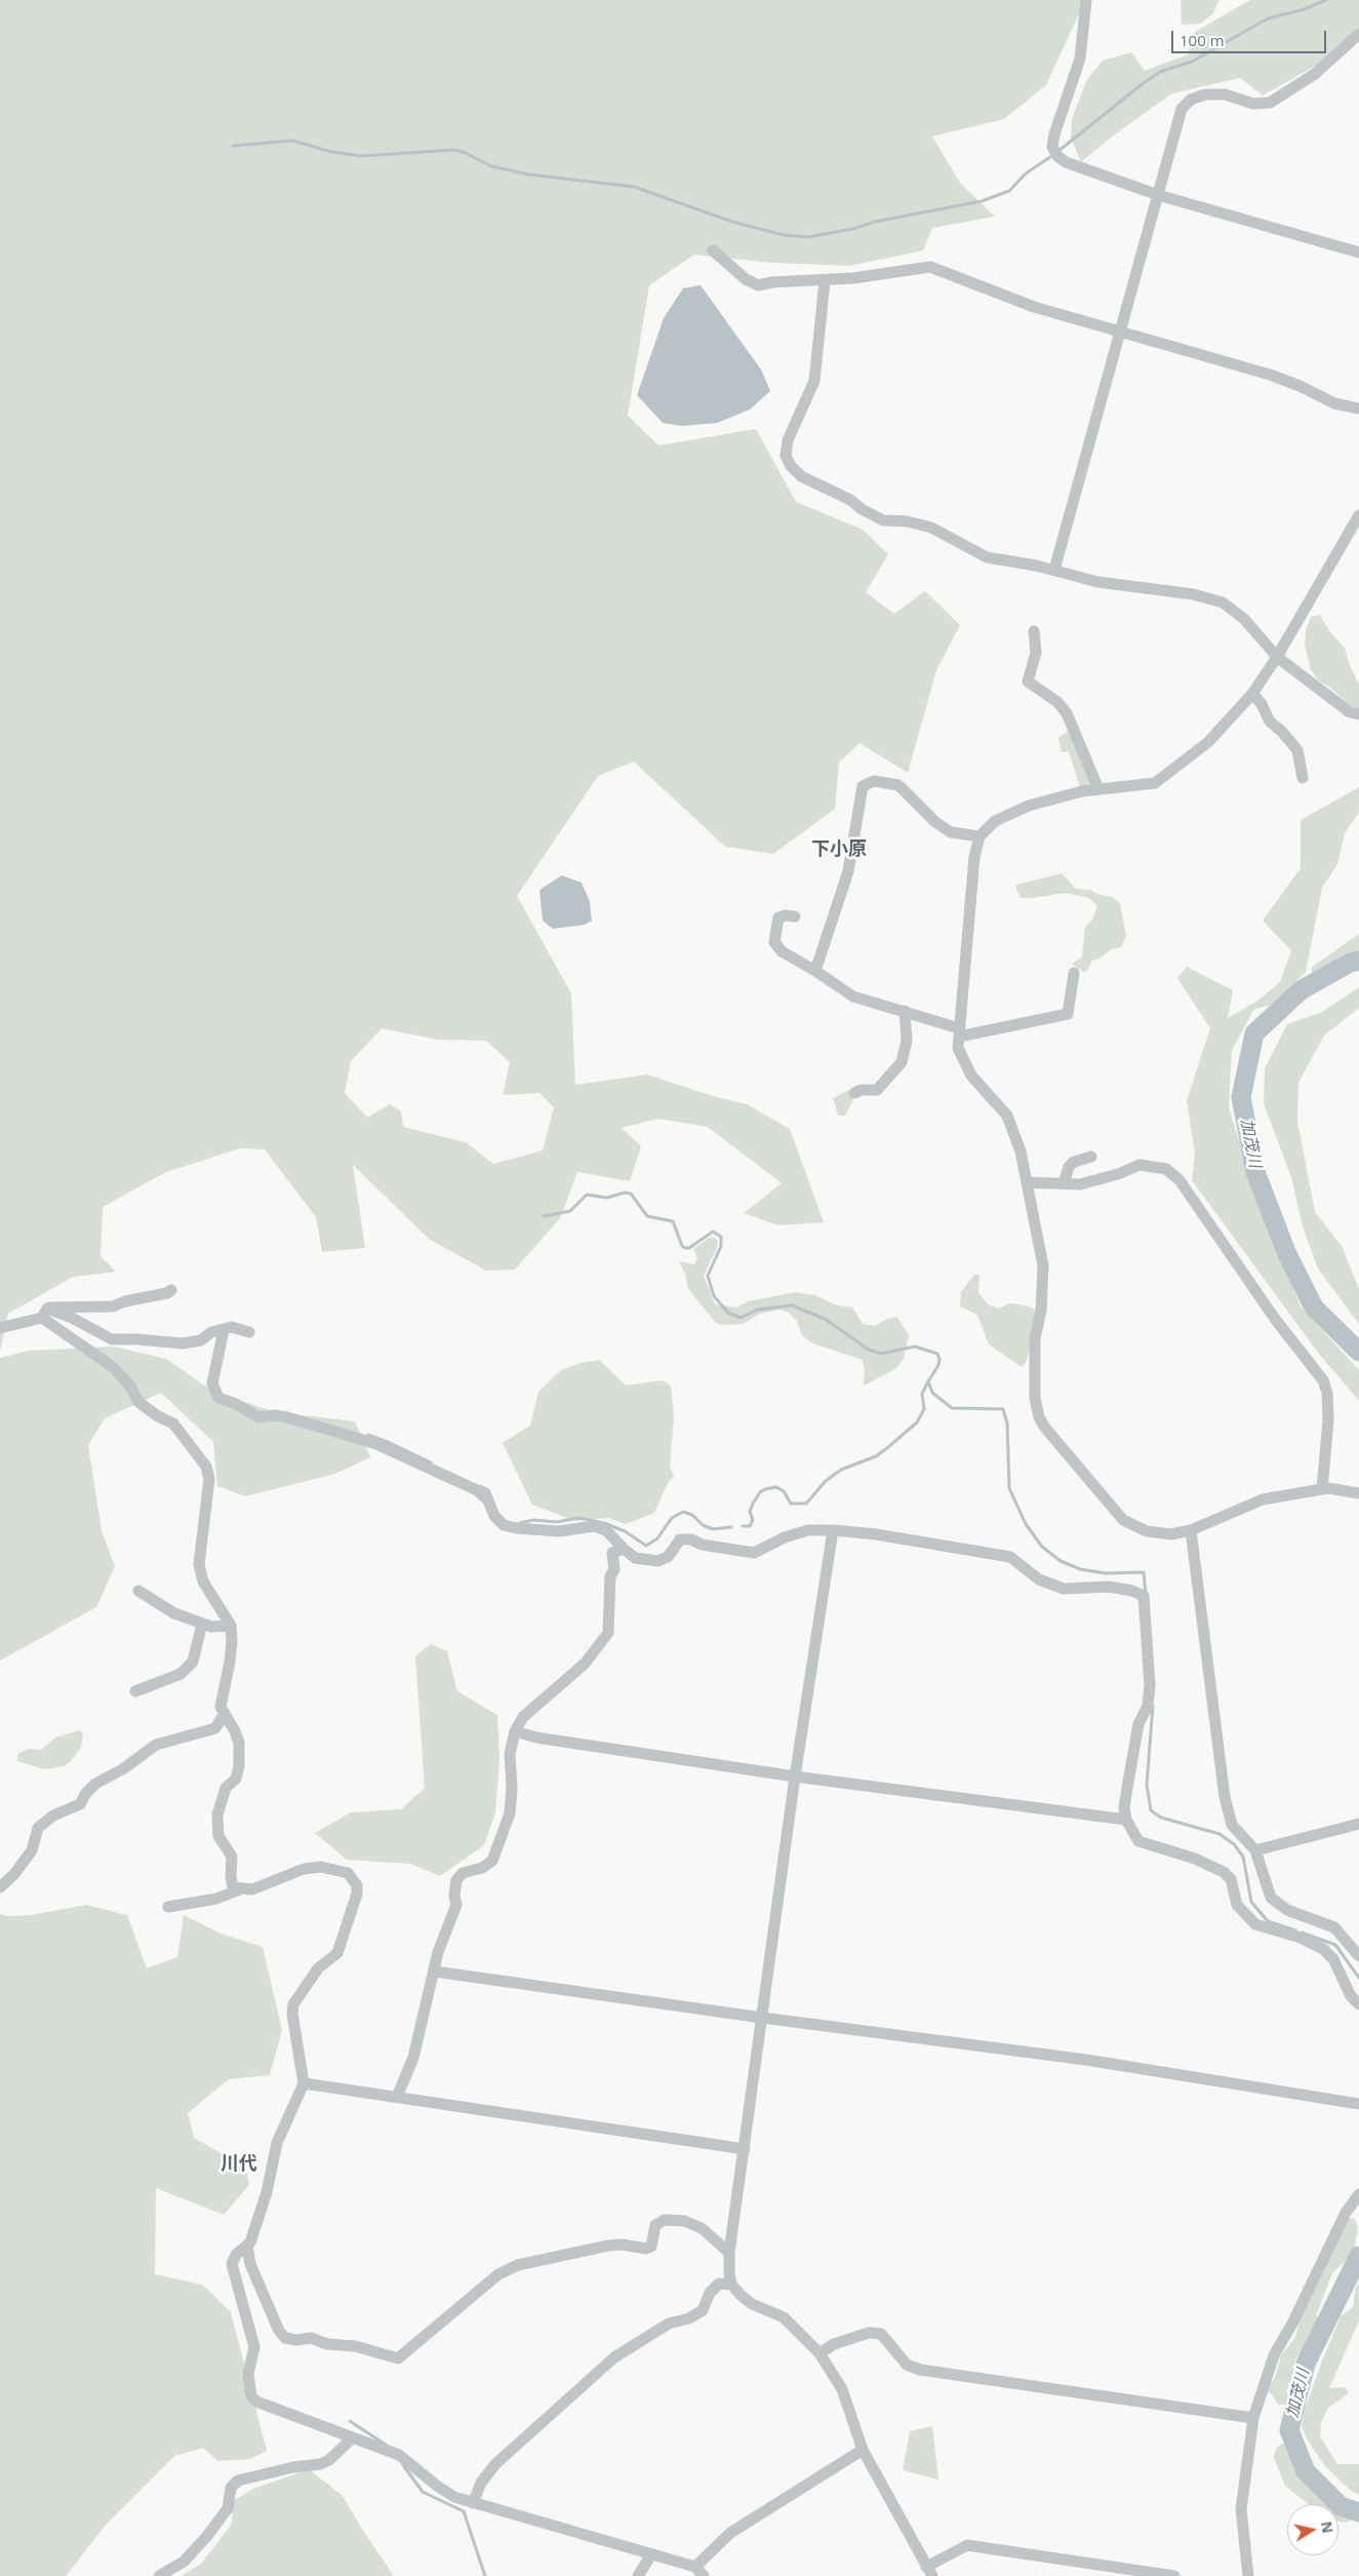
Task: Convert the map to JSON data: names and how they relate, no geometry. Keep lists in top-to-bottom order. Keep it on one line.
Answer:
{"districts":["下小原","川代"],"water":["加茂川"],"scale_bar":"100 m","north":"right"}
